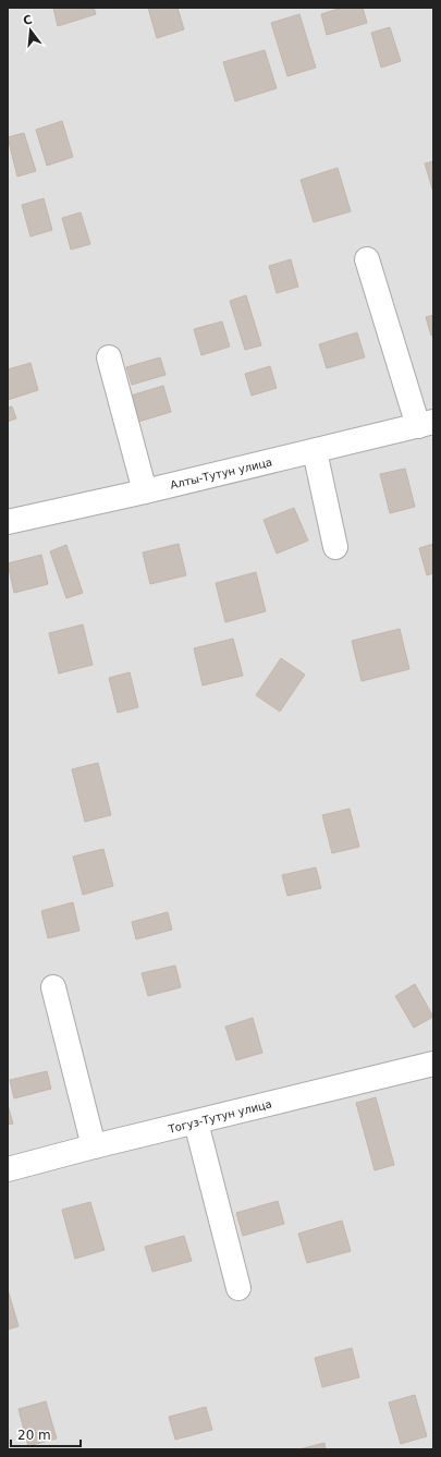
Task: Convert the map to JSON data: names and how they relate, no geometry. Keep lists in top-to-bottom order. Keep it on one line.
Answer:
{"streets":{"street":["Алты-Тутун улица","Тогуз-Тутун улица"]},"scale_bar":"20 m","north":"top"}
